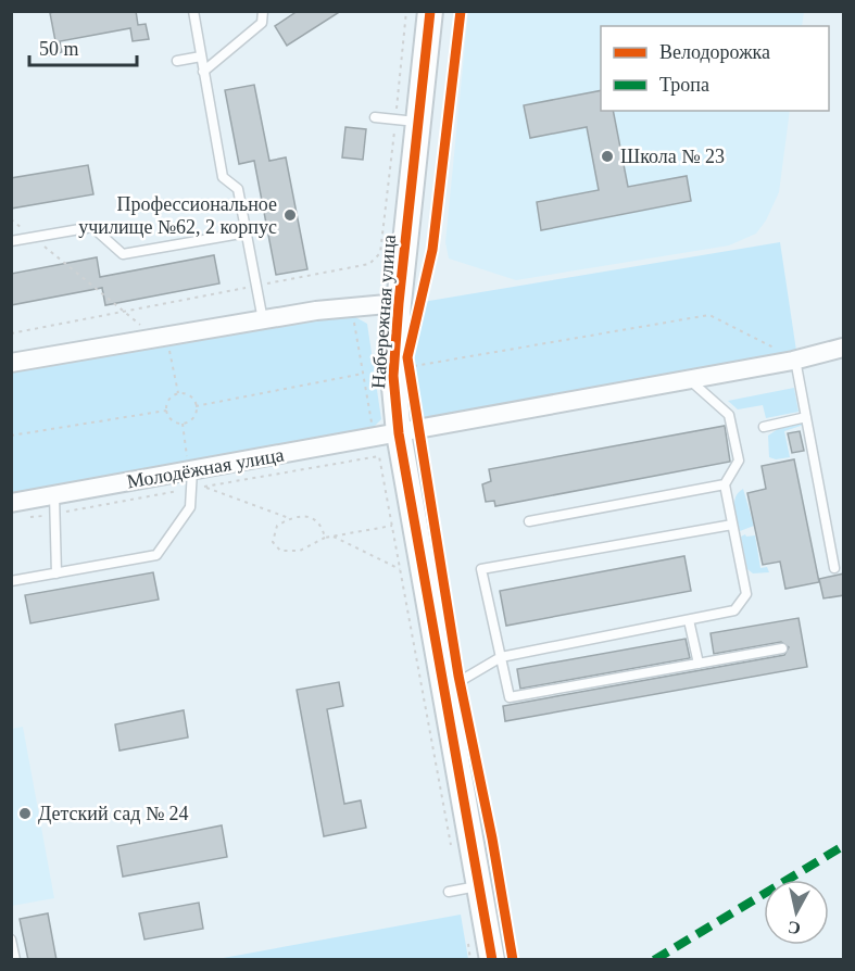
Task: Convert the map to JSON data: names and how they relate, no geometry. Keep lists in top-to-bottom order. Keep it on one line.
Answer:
{"streets":{"street":["Набережная улица","Молодёжная улица"]},"crossings":[["Набережная улица","Молодёжная улица"]],"places":["Школа № 23","Профессиональное училище №62, 2 корпус","Детский сад № 24"],"legend":["Велодорожка","Тропа"],"scale_bar":"50 m","north":"bottom"}
